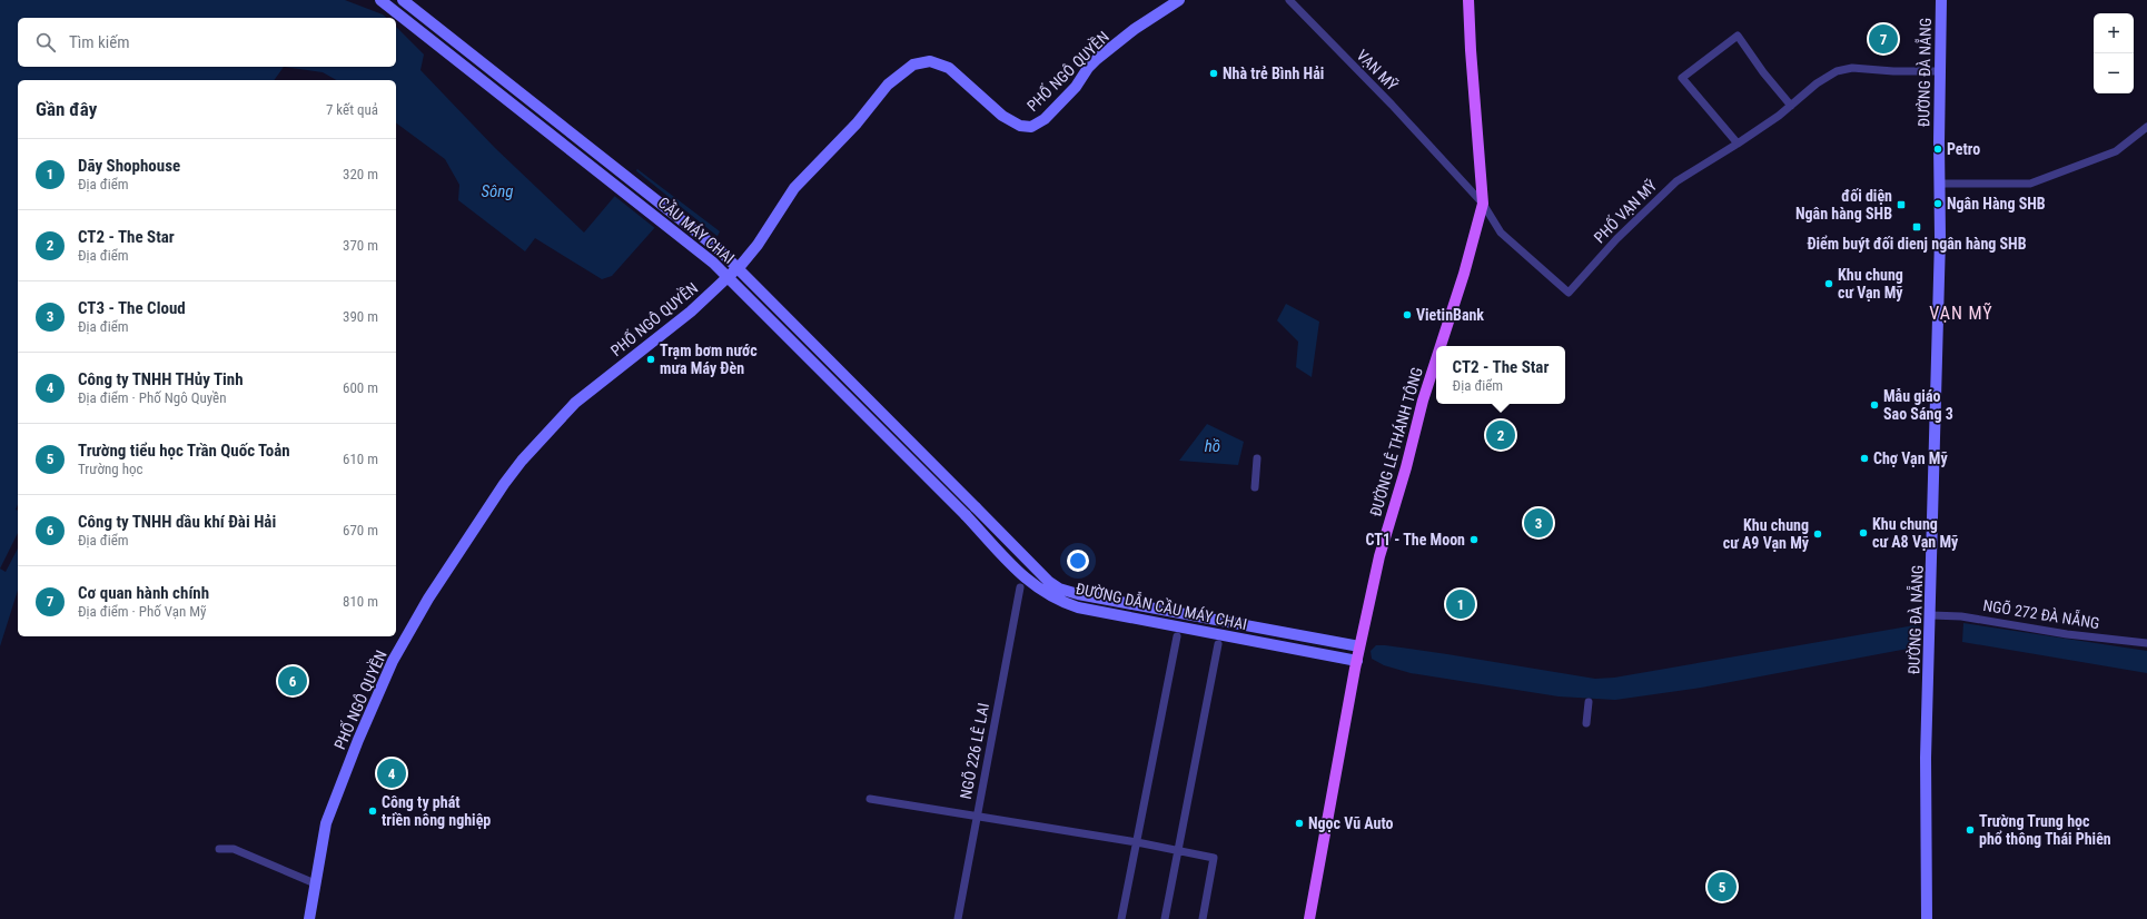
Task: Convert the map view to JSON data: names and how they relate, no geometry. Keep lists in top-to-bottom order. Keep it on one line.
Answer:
{"streets":{"main road":["ĐƯỜNG LÊ THÁNH TÔNG"],"street":["VẠN MỸ","PHỐ NGÔ QUYỀN","ĐƯỜNG ĐÀ NẴNG","PHỐ VẠN MỸ","CẦU MÁY CHAI","ĐƯỜNG DẪN CẦU MÁY CHAI","NGÕ 272 ĐÀ NẴNG","NGÕ 226 LÊ LAI"]},"crossings":[["VẠN MỸ","PHỐ VẠN MỸ"],["ĐƯỜNG ĐÀ NẴNG","PHỐ VẠN MỸ"],["ĐƯỜNG ĐÀ NẴNG","NGÕ 272 ĐÀ NẴNG"],["PHỐ VẠN MỸ","ĐƯỜNG LÊ THÁNH TÔNG"],["CẦU MÁY CHAI","ĐƯỜNG DẪN CẦU MÁY CHAI"],["ĐƯỜNG LÊ THÁNH TÔNG","ĐƯỜNG DẪN CẦU MÁY CHAI"]],"districts":["VẠN MỸ"],"water":["Sông","hồ"],"places":{"other":["Nhà trẻ Bình Hải","Petro","Ngân Hàng SHB","Khu chung cư Vạn Mỹ","VietinBank","Trạm bơm nước mưa Máy Đèn","Mẫu giáo Sao Sáng 3","Chợ Vạn Mỹ","Khu chung cư A8 Vạn Mỹ","Khu chung cư A9 Vạn Mỹ","CT1 - The Moon","Công ty phát triền nông nghiệp","Ngọc Vũ Auto","Trường Trung học phổ thông Thái Phiên"],"transit":["đối diện Ngân hàng SHB","Điểm buýt đối dienj ngân hàng SHB"]},"page":{"map_buttons":["+","−"],"search":"Tìm kiếm","pins":["7","2","3","1","6","4","5"],"heading":["Gần đây","7 kết quả"],"list":[{"mark":"1","name":"Dãy Shophouse","note":"Địa điểm","value":"320 m"},{"mark":"2","name":"CT2 - The Star","note":"Địa điểm","value":"370 m"},{"mark":"3","name":"CT3 - The Cloud","note":"Địa điểm","value":"390 m"},{"mark":"4","name":"Công ty TNHH THủy Tinh","note":"Địa điểm · Phố Ngô Quyền","value":"600 m"},{"mark":"5","name":"Trường tiểu học Trần Quốc Toản","note":"Trường học","value":"610 m"},{"mark":"6","name":"Công ty TNHH dầu khí Đài Hải","note":"Địa điểm","value":"670 m"},{"mark":"7","name":"Cơ quan hành chính","note":"Địa điểm · Phố Vạn Mỹ","value":"810 m"}],"popup":["CT2 - The Star","Địa điểm"]}}
